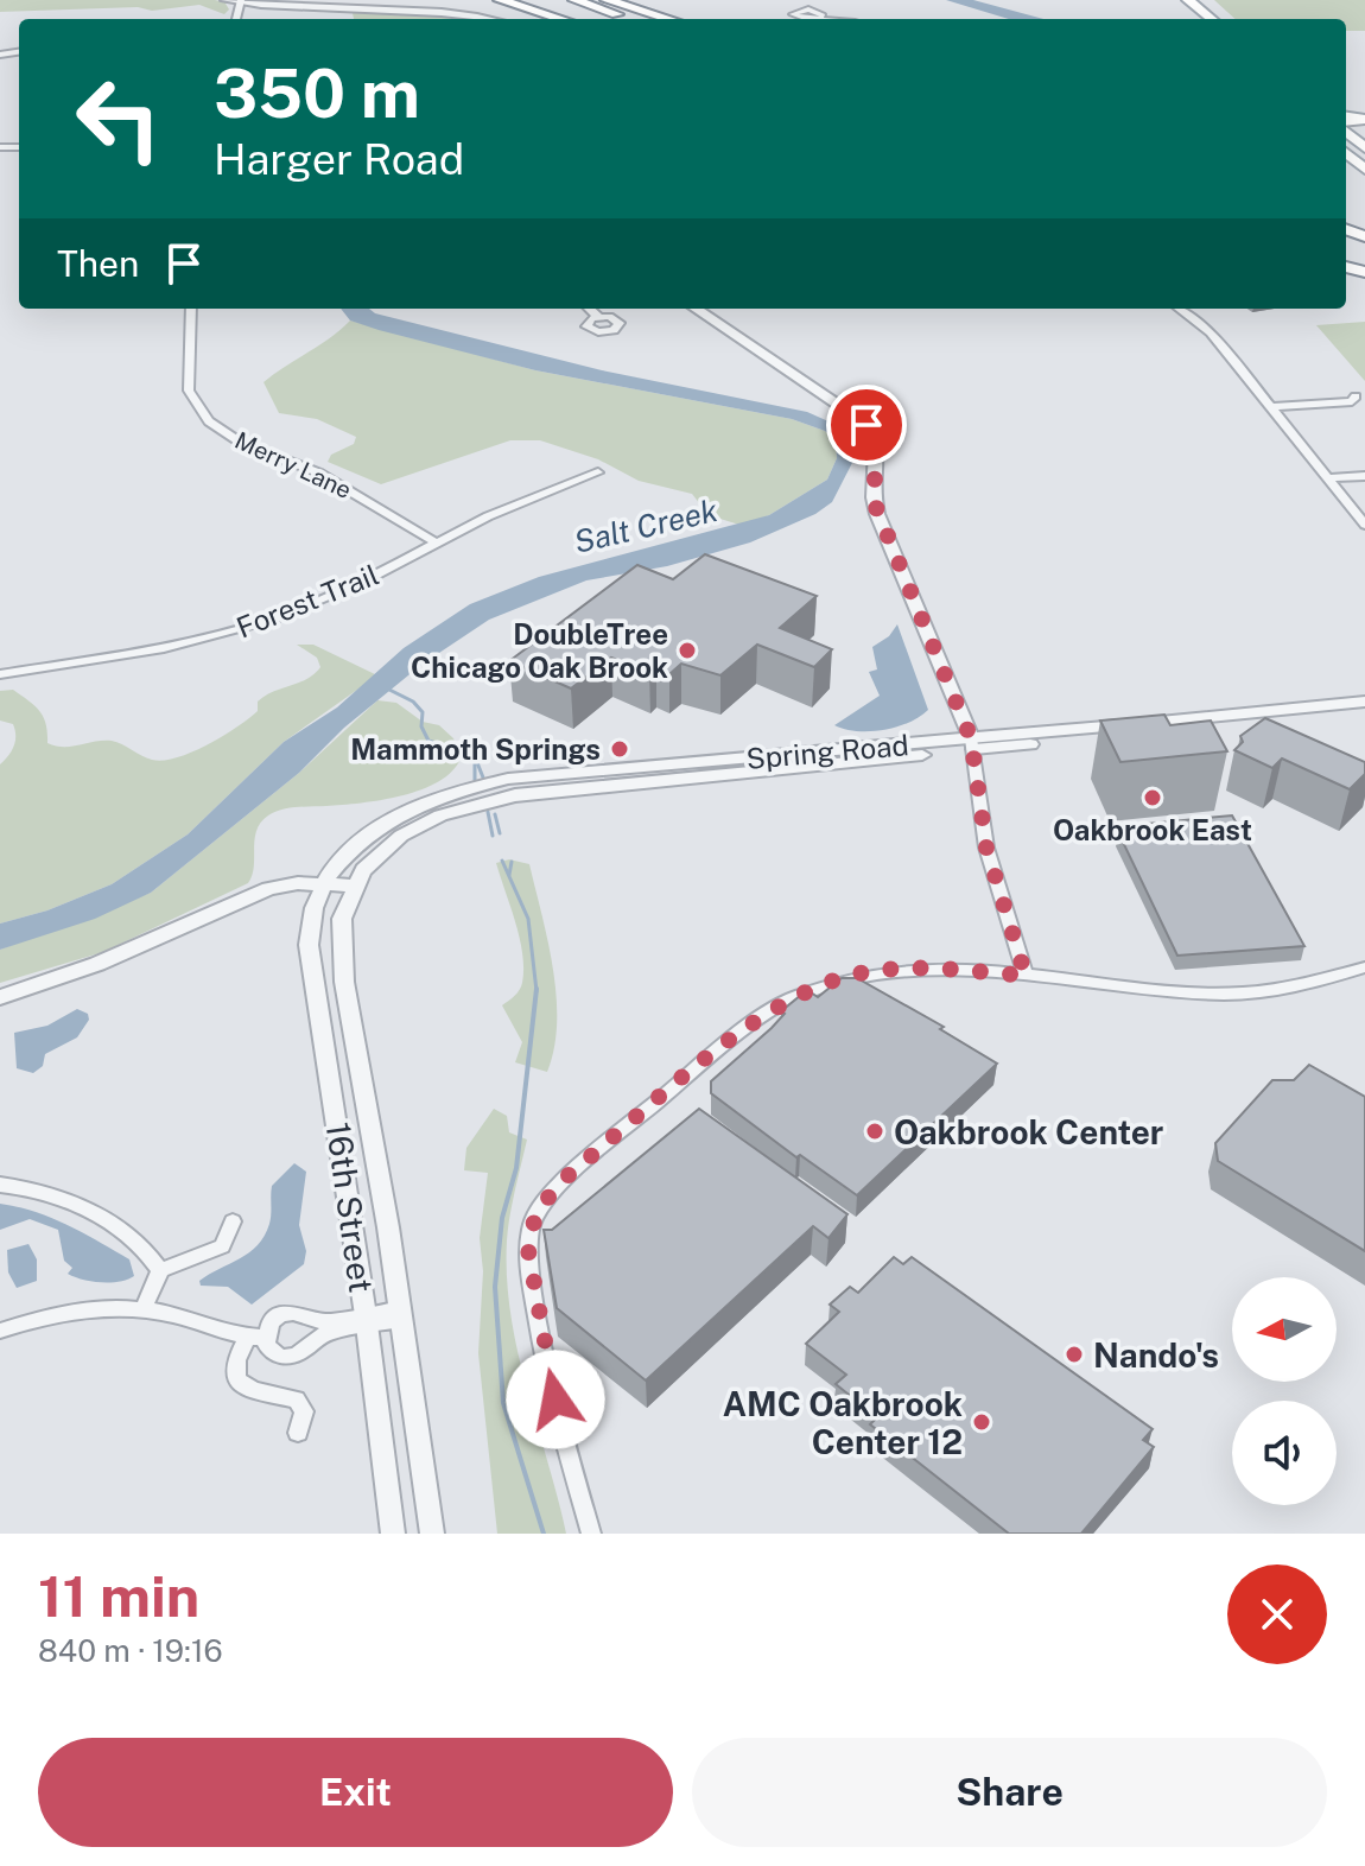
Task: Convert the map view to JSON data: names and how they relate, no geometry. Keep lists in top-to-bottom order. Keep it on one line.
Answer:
{"streets":{"street":["Merry Lane","Forest Trail","Spring Road","16th Street"]},"crossings":[["Merry Lane","Forest Trail"],["Spring Road","16th Street"]],"water":["Salt Creek"],"places":["DoubleTree Chicago Oak Brook","Mammoth Springs","Oakbrook East","Oakbrook Center","Nando's","AMC Oakbrook Center 12"],"north":"left","page":{"turn":["350 m","Harger Road"],"then":"Then","heading":["11 min","840 m · 19:16"],"buttons":["Exit","Share"]}}
